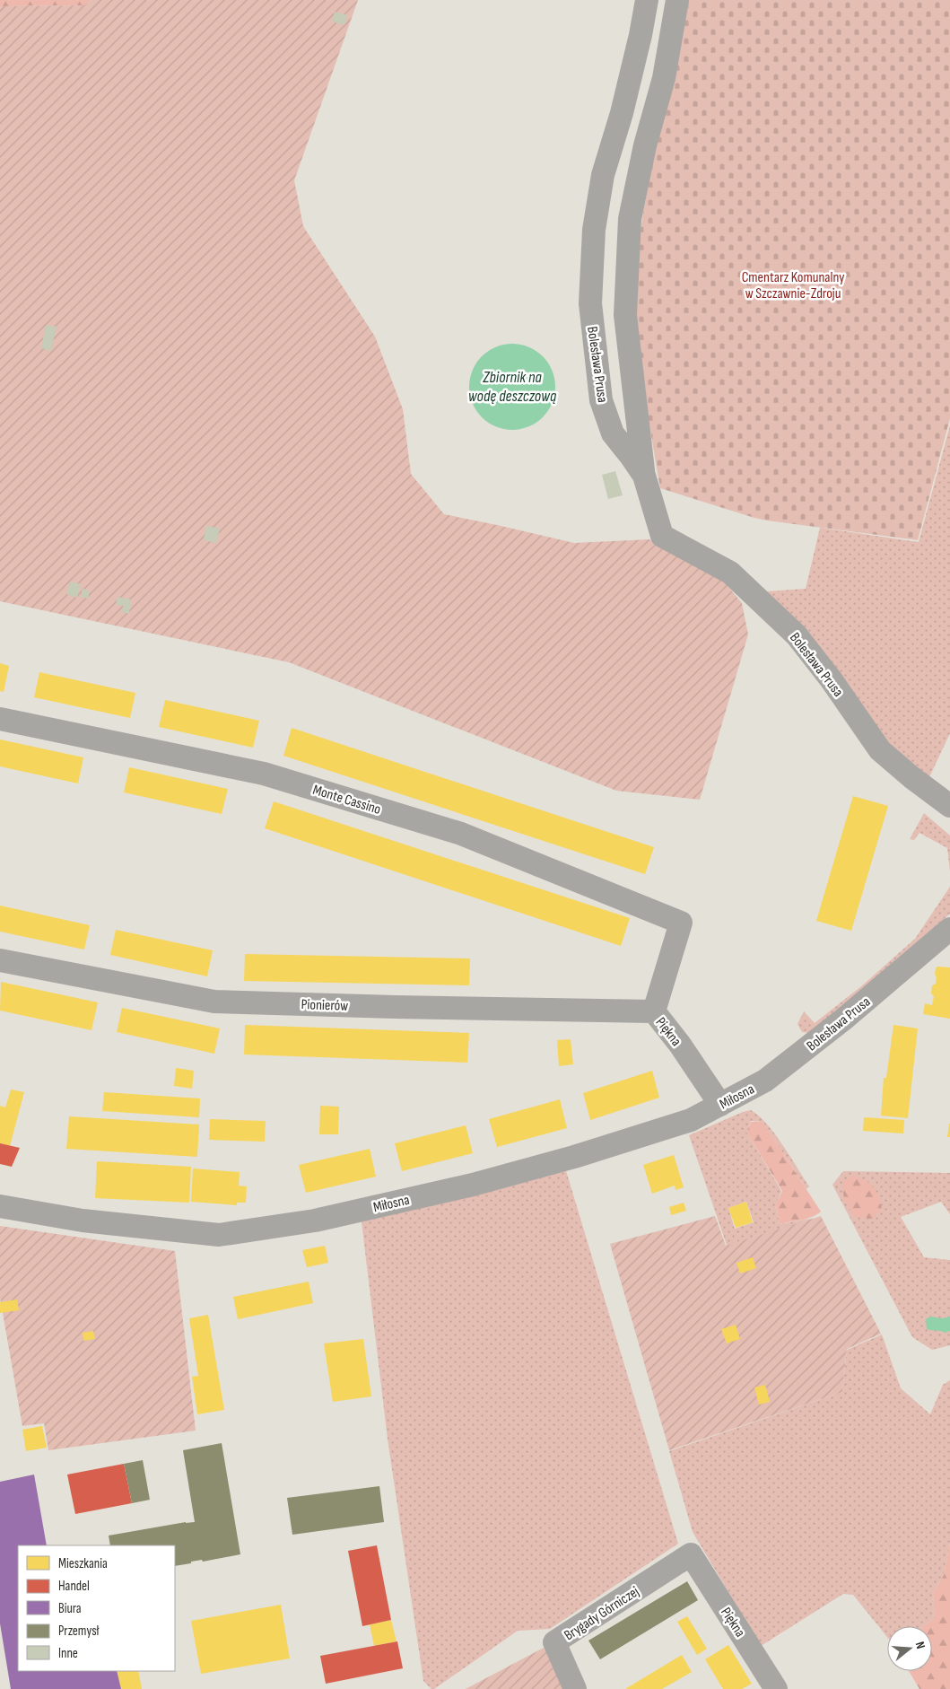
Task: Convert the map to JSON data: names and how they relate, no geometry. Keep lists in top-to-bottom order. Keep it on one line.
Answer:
{"streets":{"street":["Bolesława Prusa","Monte Cassino","Pionierów","Piękna","Miłosna","Brygady Górniczej"]},"crossings":[["Bolesława Prusa","Miłosna"],["Monte Cassino","Piękna"],["Pionierów","Piękna"],["Piękna","Miłosna"],["Piękna","Brygady Górniczej"]],"water":["Zbiornik na wodę deszczową"],"parks":["Cmentarz Komunalny w Szczawnie-Zdroju"],"legend":["Mieszkania","Handel","Biura","Przemysł","Inne"],"north":"right"}
